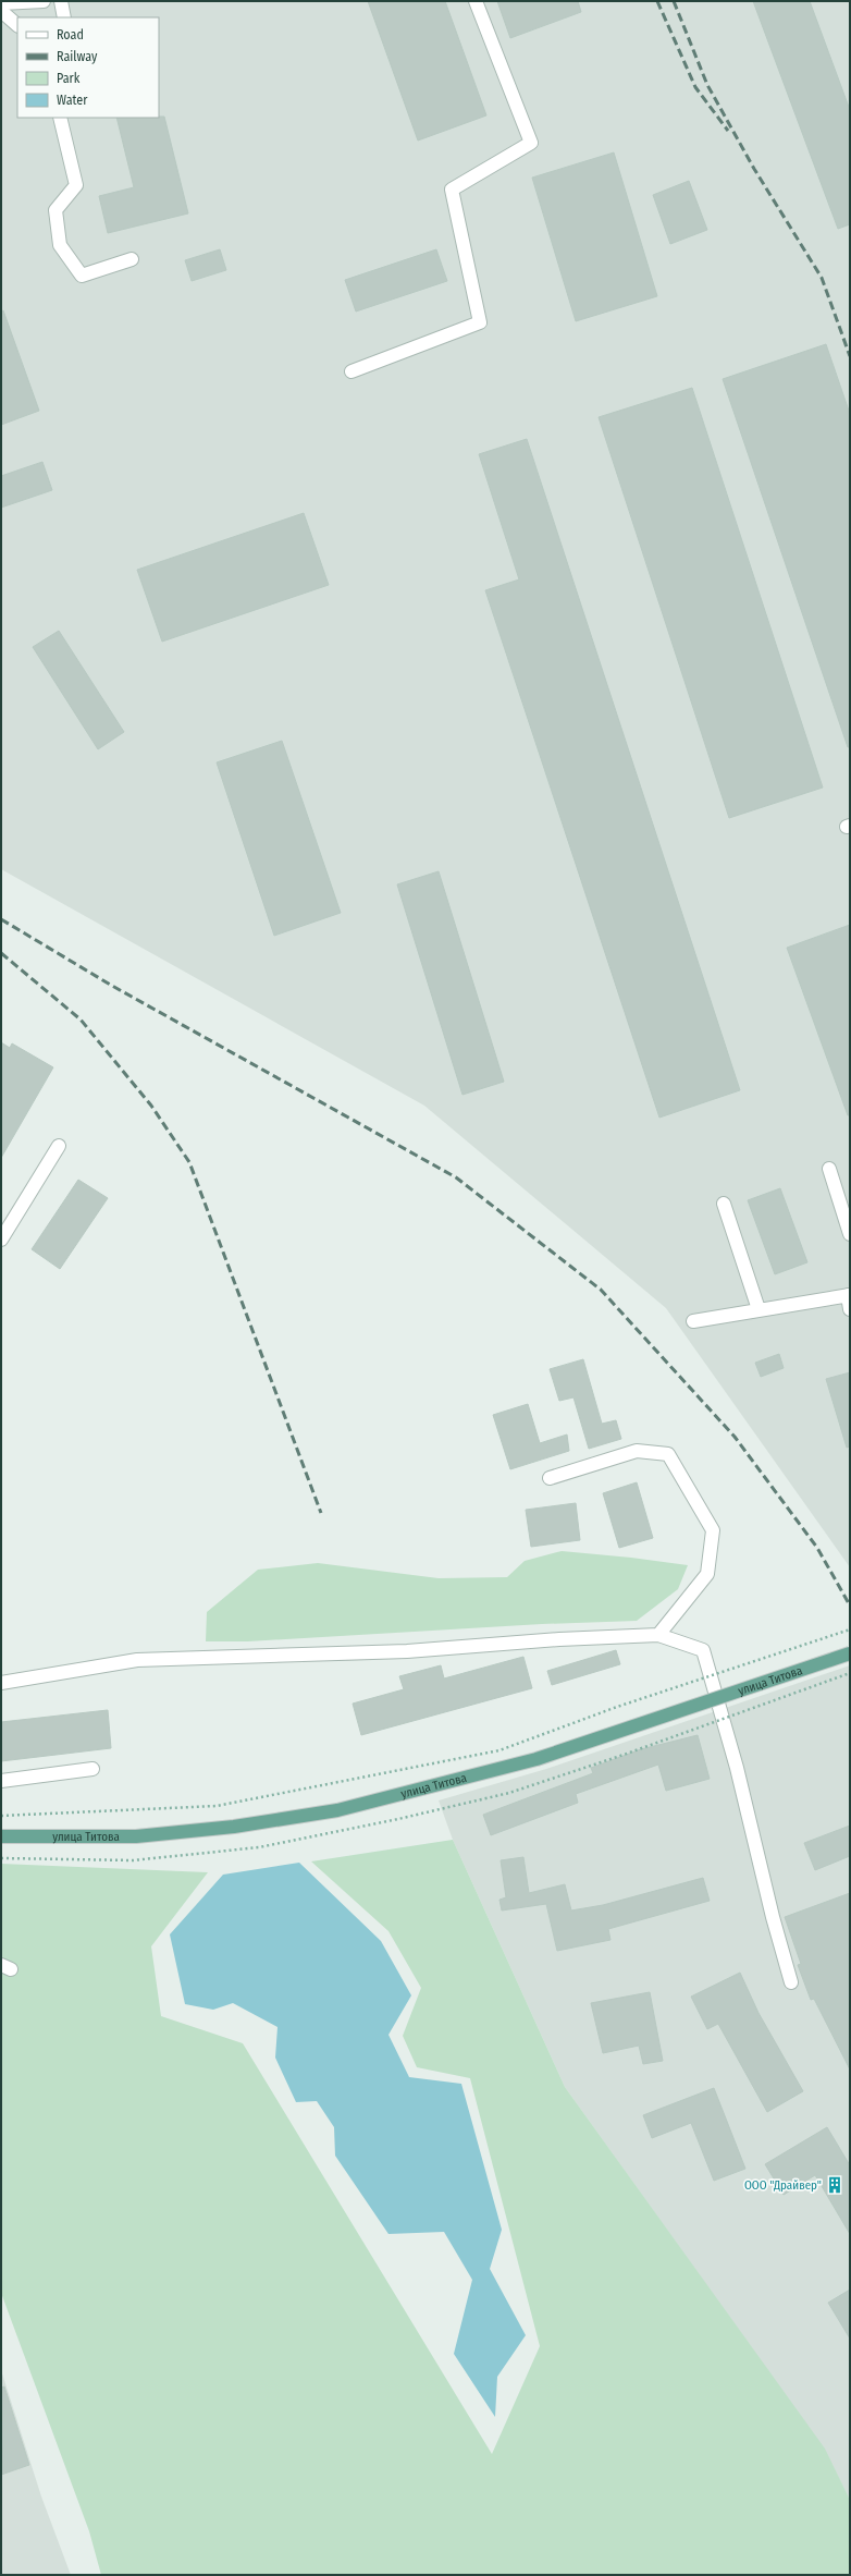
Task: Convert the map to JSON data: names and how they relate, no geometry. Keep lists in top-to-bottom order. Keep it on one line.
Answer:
{"streets":{"main road":["улица Титова"]},"places":{"building":["ООО \"Драйвер\""]},"legend":["Road","Railway","Park","Water"]}
